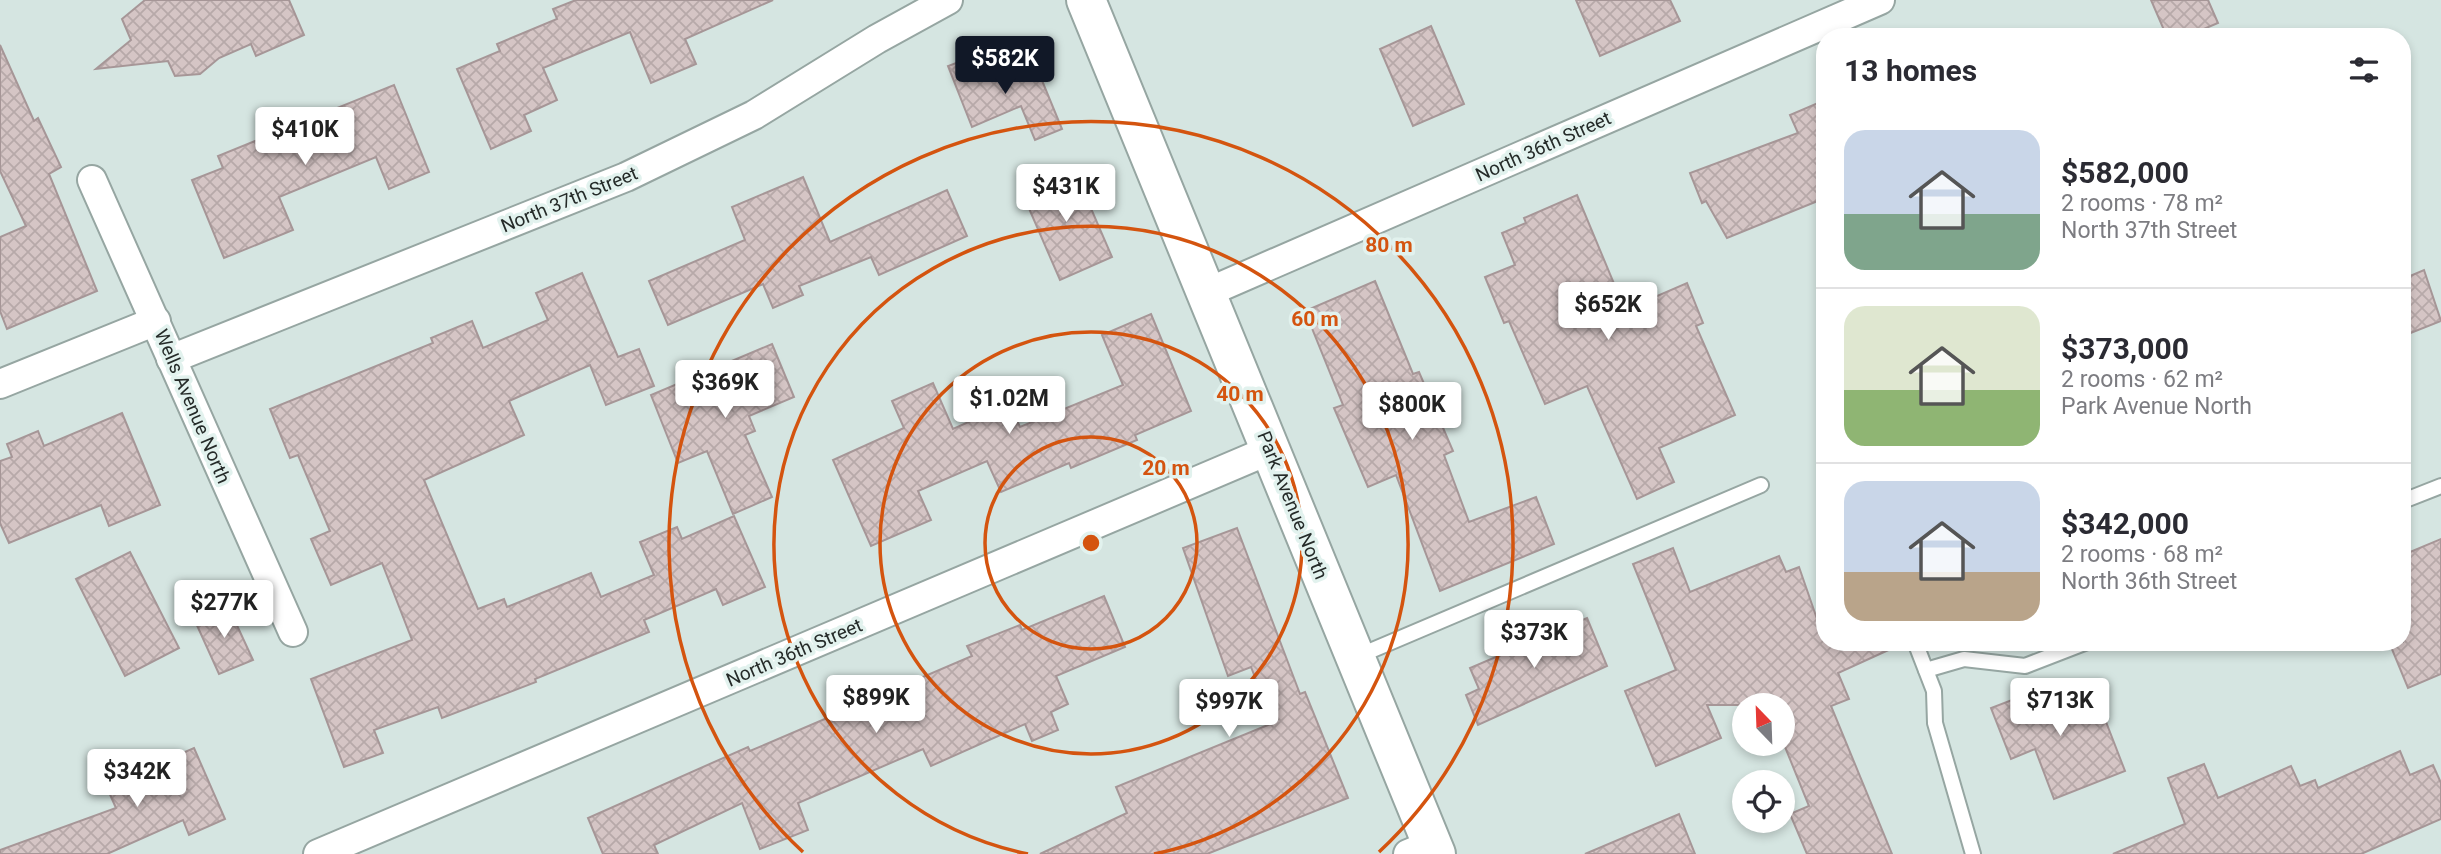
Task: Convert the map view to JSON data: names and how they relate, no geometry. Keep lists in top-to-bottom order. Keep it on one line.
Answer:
{"streets":{"street":["North 36th Street","North 37th Street","Wells Avenue North","Park Avenue North"]},"crossings":[["North 36th Street","Park Avenue North"],["North 37th Street","Wells Avenue North"]],"north":"top left","page":{"heading":"13 homes","price":["$582K","$410K","$431K","$652K","$369K","$1.02M","$800K","$277K","$373K","$899K","$713K","$997K","$342K"],"list":[{"name":"$582,000","note":"2 rooms · 78 m² · North 37th Street"},{"name":"$373,000","note":"2 rooms · 62 m² · Park Avenue North"},{"name":"$342,000","note":"2 rooms · 68 m² · North 36th Street"}]},"rings":["80 m","60 m","40 m","20 m"]}
